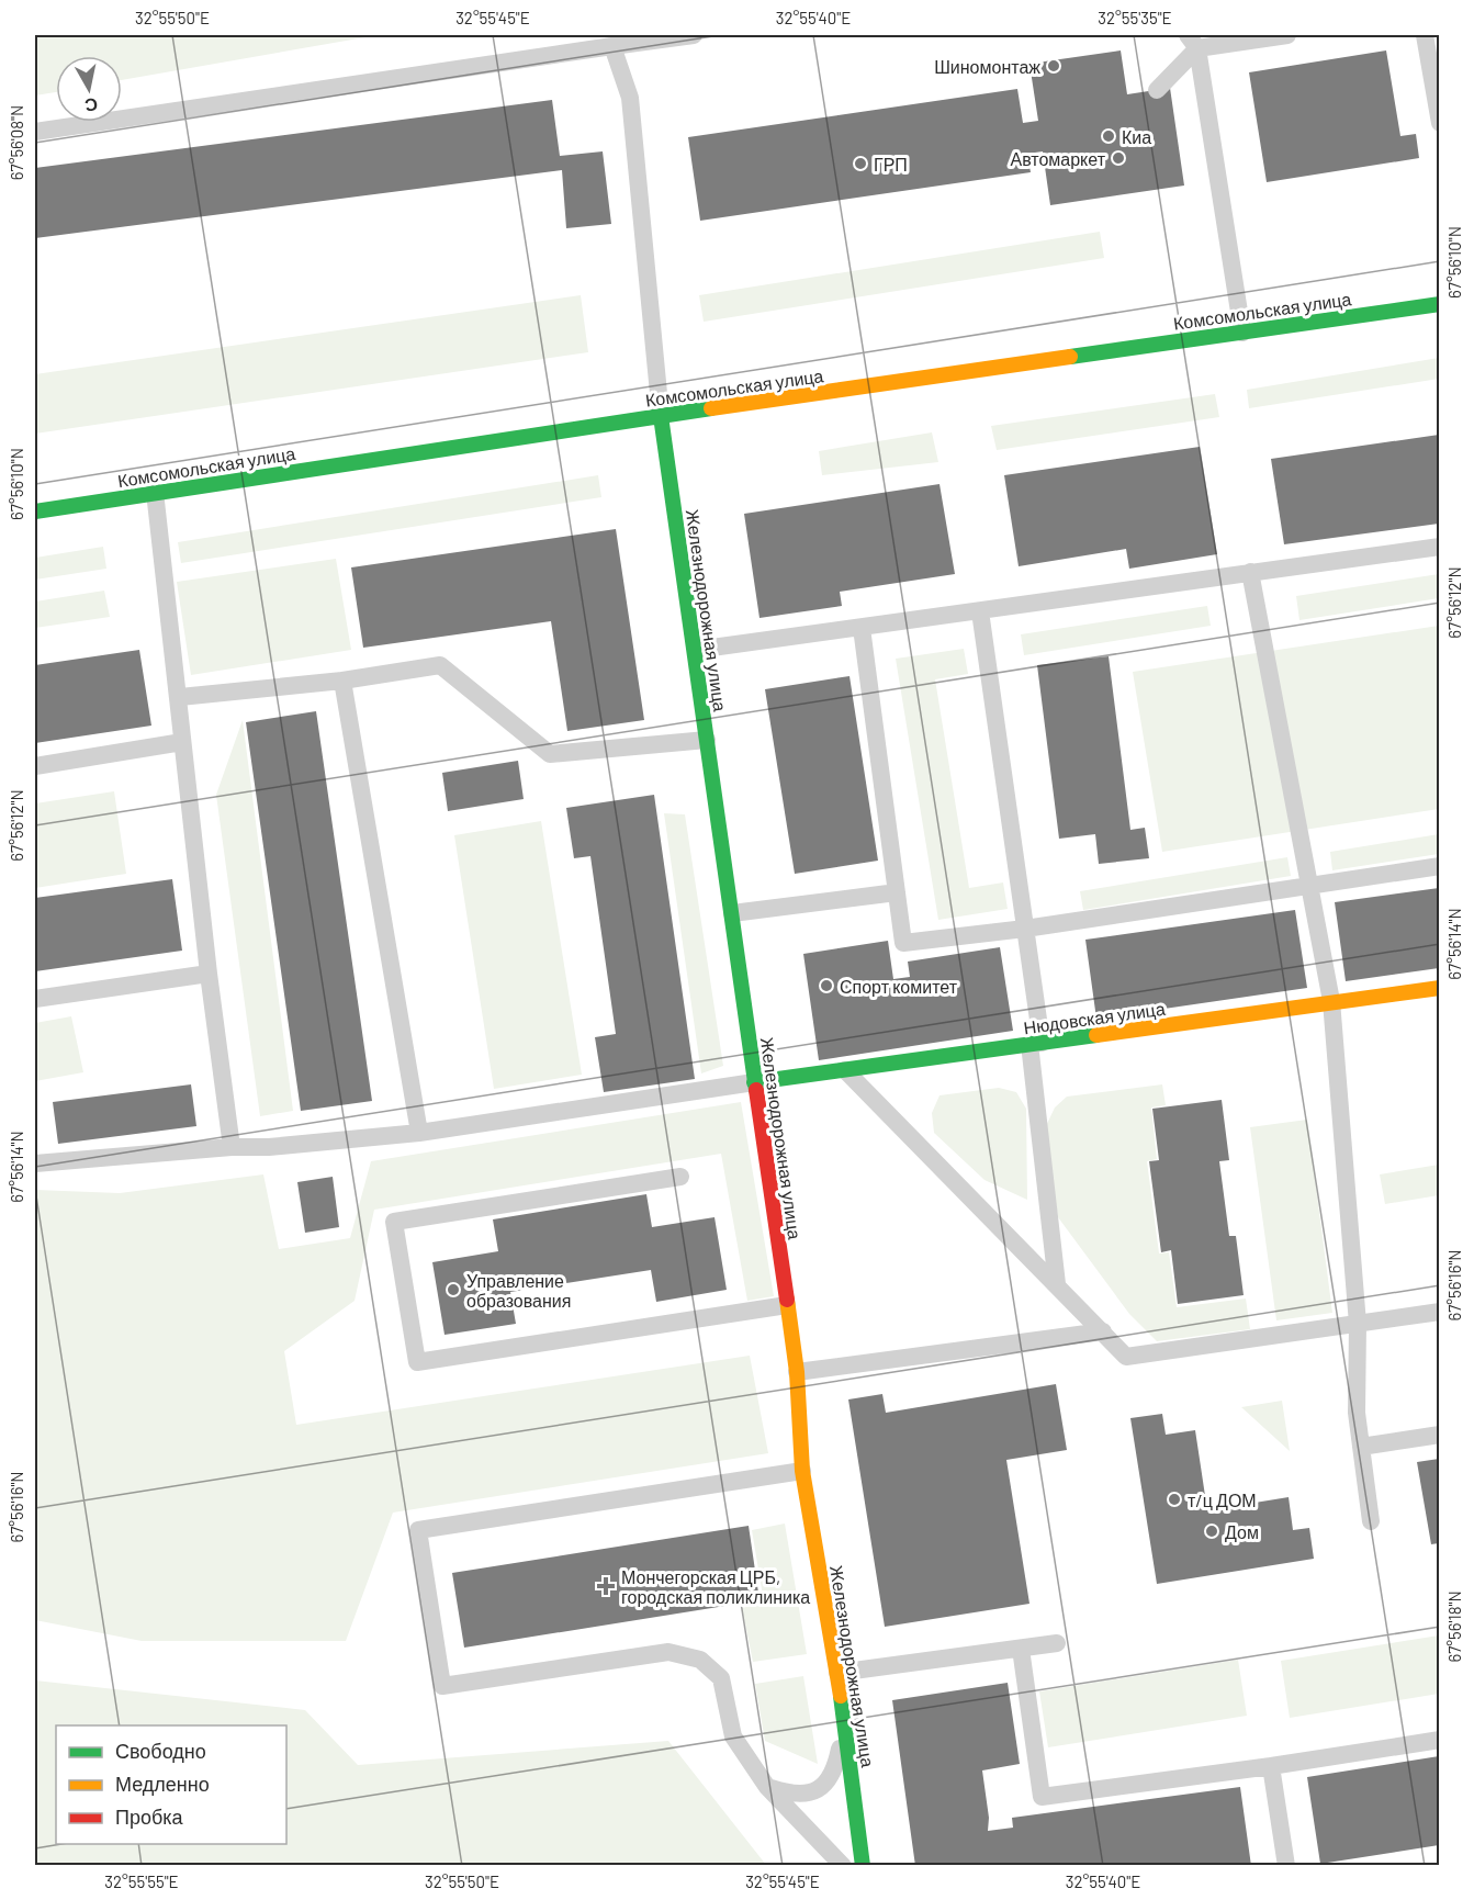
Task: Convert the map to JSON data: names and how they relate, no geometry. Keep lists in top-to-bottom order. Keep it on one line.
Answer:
{"streets":{"street":["Комсомольская улица","Железнодорожная улица","Нюдовская улица"]},"crossings":[["Комсомольская улица","Железнодорожная улица"],["Железнодорожная улица","Нюдовская улица"]],"places":{"other":["Шиномонтаж","Киа","Автомаркет","ГРП","Спорт комитет","Управление образования","т/ц ДОМ","Дом"],"health":["Мончегорская ЦРБ, городская поликлиника"]},"legend":["Свободно","Медленно","Пробка"],"north":"bottom","coordinates":["32°55'50\"E","32°55'45\"E","32°55'40\"E","32°55'35\"E","67°56'08\"N","67°56'10\"N","67°56'12\"N","67°56'14\"N","67°56'16\"N","67°56'18\"N","32°55'55\"E"]}
